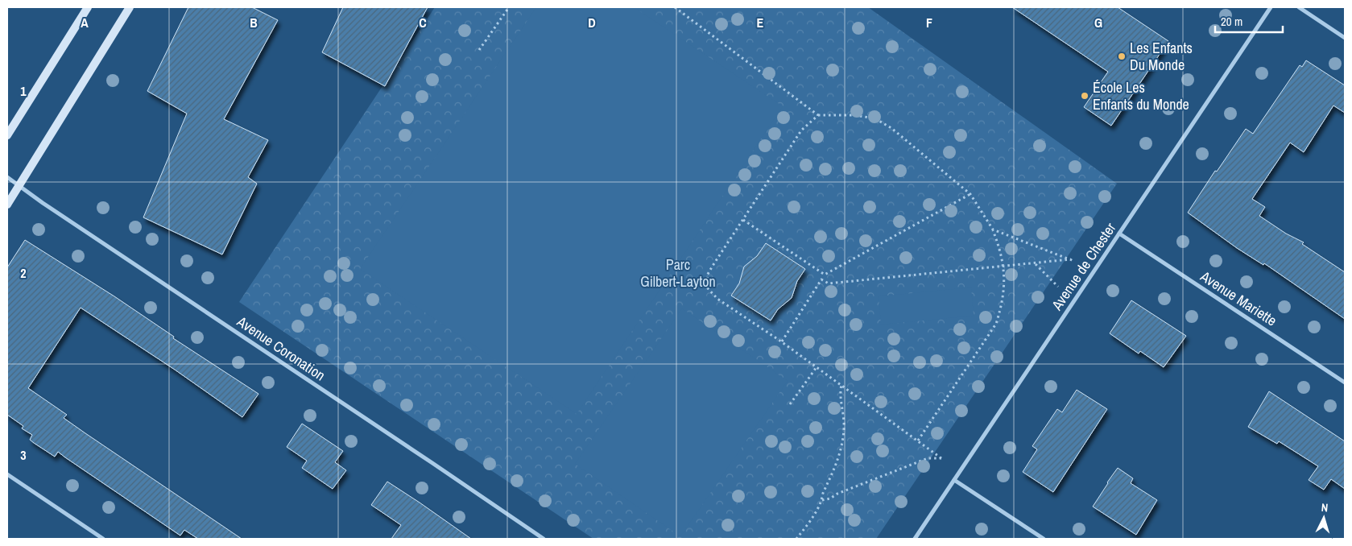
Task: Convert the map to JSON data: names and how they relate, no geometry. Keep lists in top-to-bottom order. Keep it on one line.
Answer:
{"streets":{"street":["Avenue de Chester","Avenue Mariette","Avenue Coronation"]},"crossings":[["Avenue de Chester","Avenue Mariette"]],"parks":["Parc Gilbert-Layton"],"places":["Les Enfants Du Monde","École Les Enfants du Monde"],"scale_bar":"20 m","north":"top","grid":{"columns":["A","B","C","D","E","F","G"],"rows":["1","2","3"]}}
